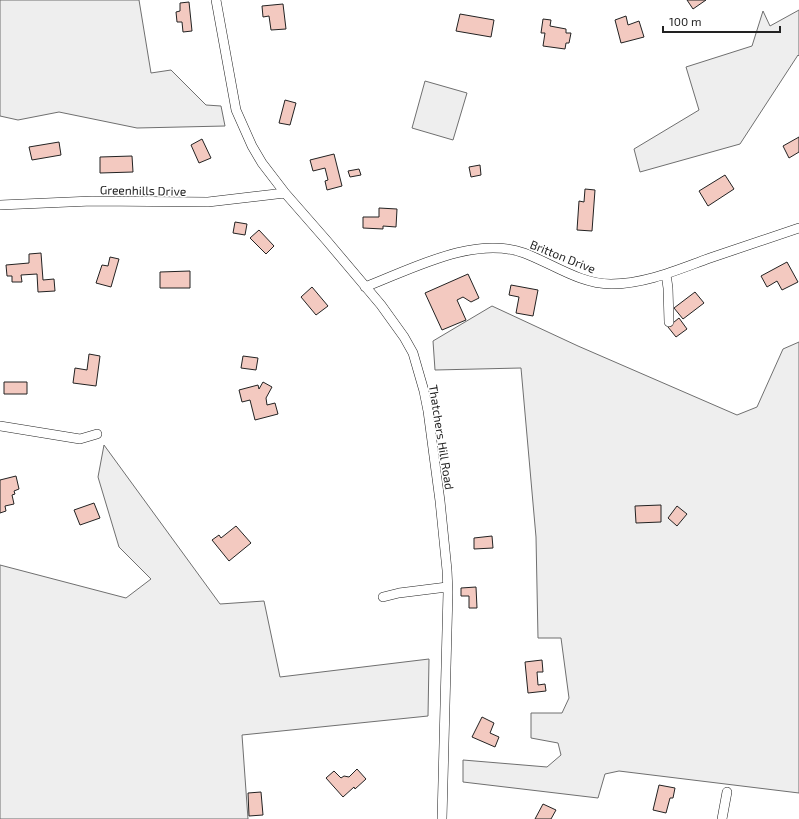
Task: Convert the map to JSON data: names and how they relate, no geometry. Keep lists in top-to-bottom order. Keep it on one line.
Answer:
{"streets":{"street":["Greenhills Drive","Britton Drive","Thatchers Hill Road"]},"crossings":[["Greenhills Drive","Thatchers Hill Road"],["Britton Drive","Thatchers Hill Road"]],"scale_bar":"100 m"}
